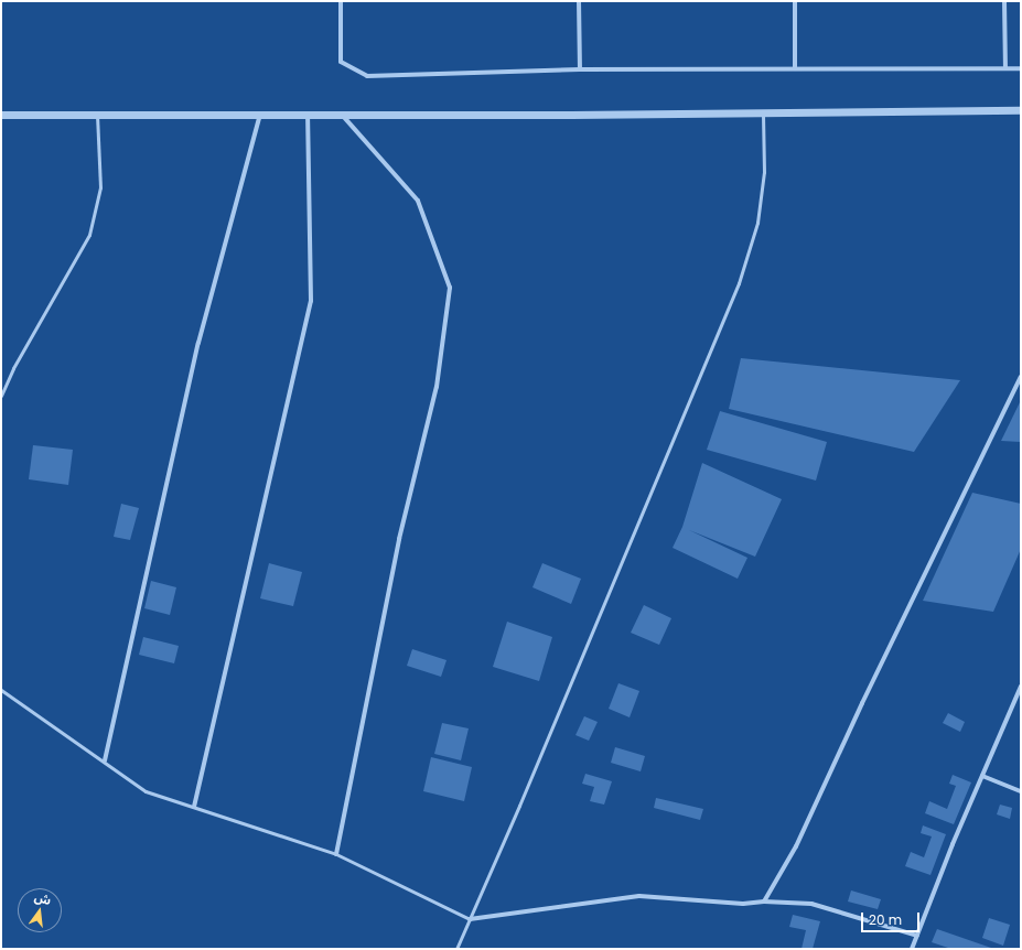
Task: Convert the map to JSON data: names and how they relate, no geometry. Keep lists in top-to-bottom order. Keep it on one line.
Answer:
{"scale_bar":"20 m","north":"top"}
